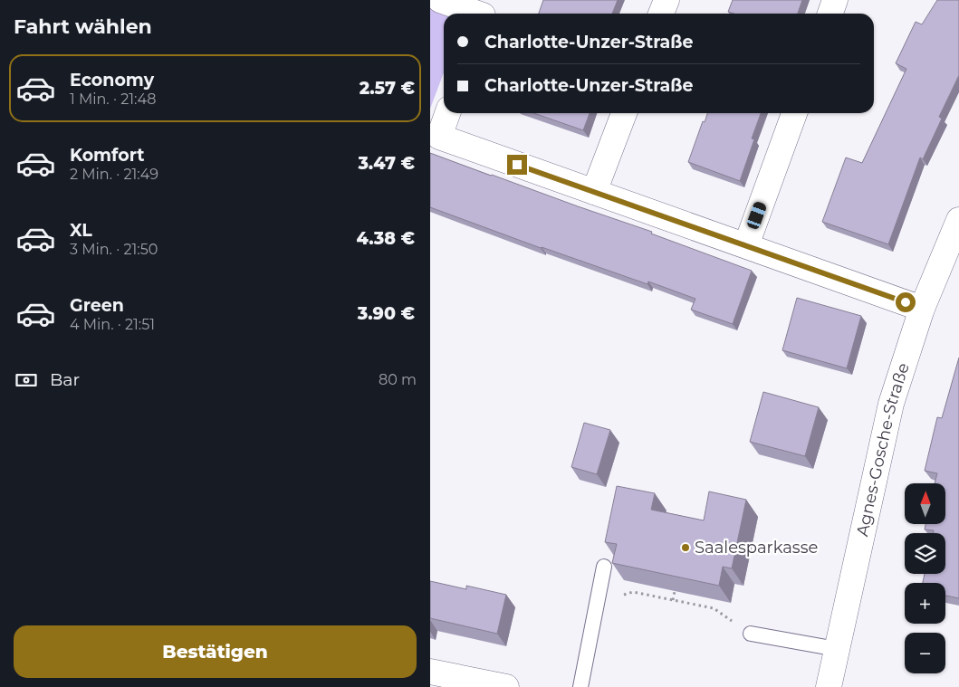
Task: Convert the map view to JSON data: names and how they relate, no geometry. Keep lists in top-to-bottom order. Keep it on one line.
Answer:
{"streets":{"street":["Agnes-Gosche-Straße"]},"places":["Saalesparkasse"],"north":"top","page":{"heading":"Fahrt wählen","banner":["Charlotte-Unzer-Straße","Charlotte-Unzer-Straße"],"list":[{"name":"Economy","note":"1 Min. · 21:48","value":"2.57 €"},{"name":"Komfort","note":"2 Min. · 21:49","value":"3.47 €"},{"name":"XL","note":"3 Min. · 21:50","value":"4.38 €"},{"name":"Green","note":"4 Min. · 21:51","value":"3.90 €"}],"pay":["Bar","80 m"],"map_buttons":["+","−"],"buttons":"Bestätigen"}}
